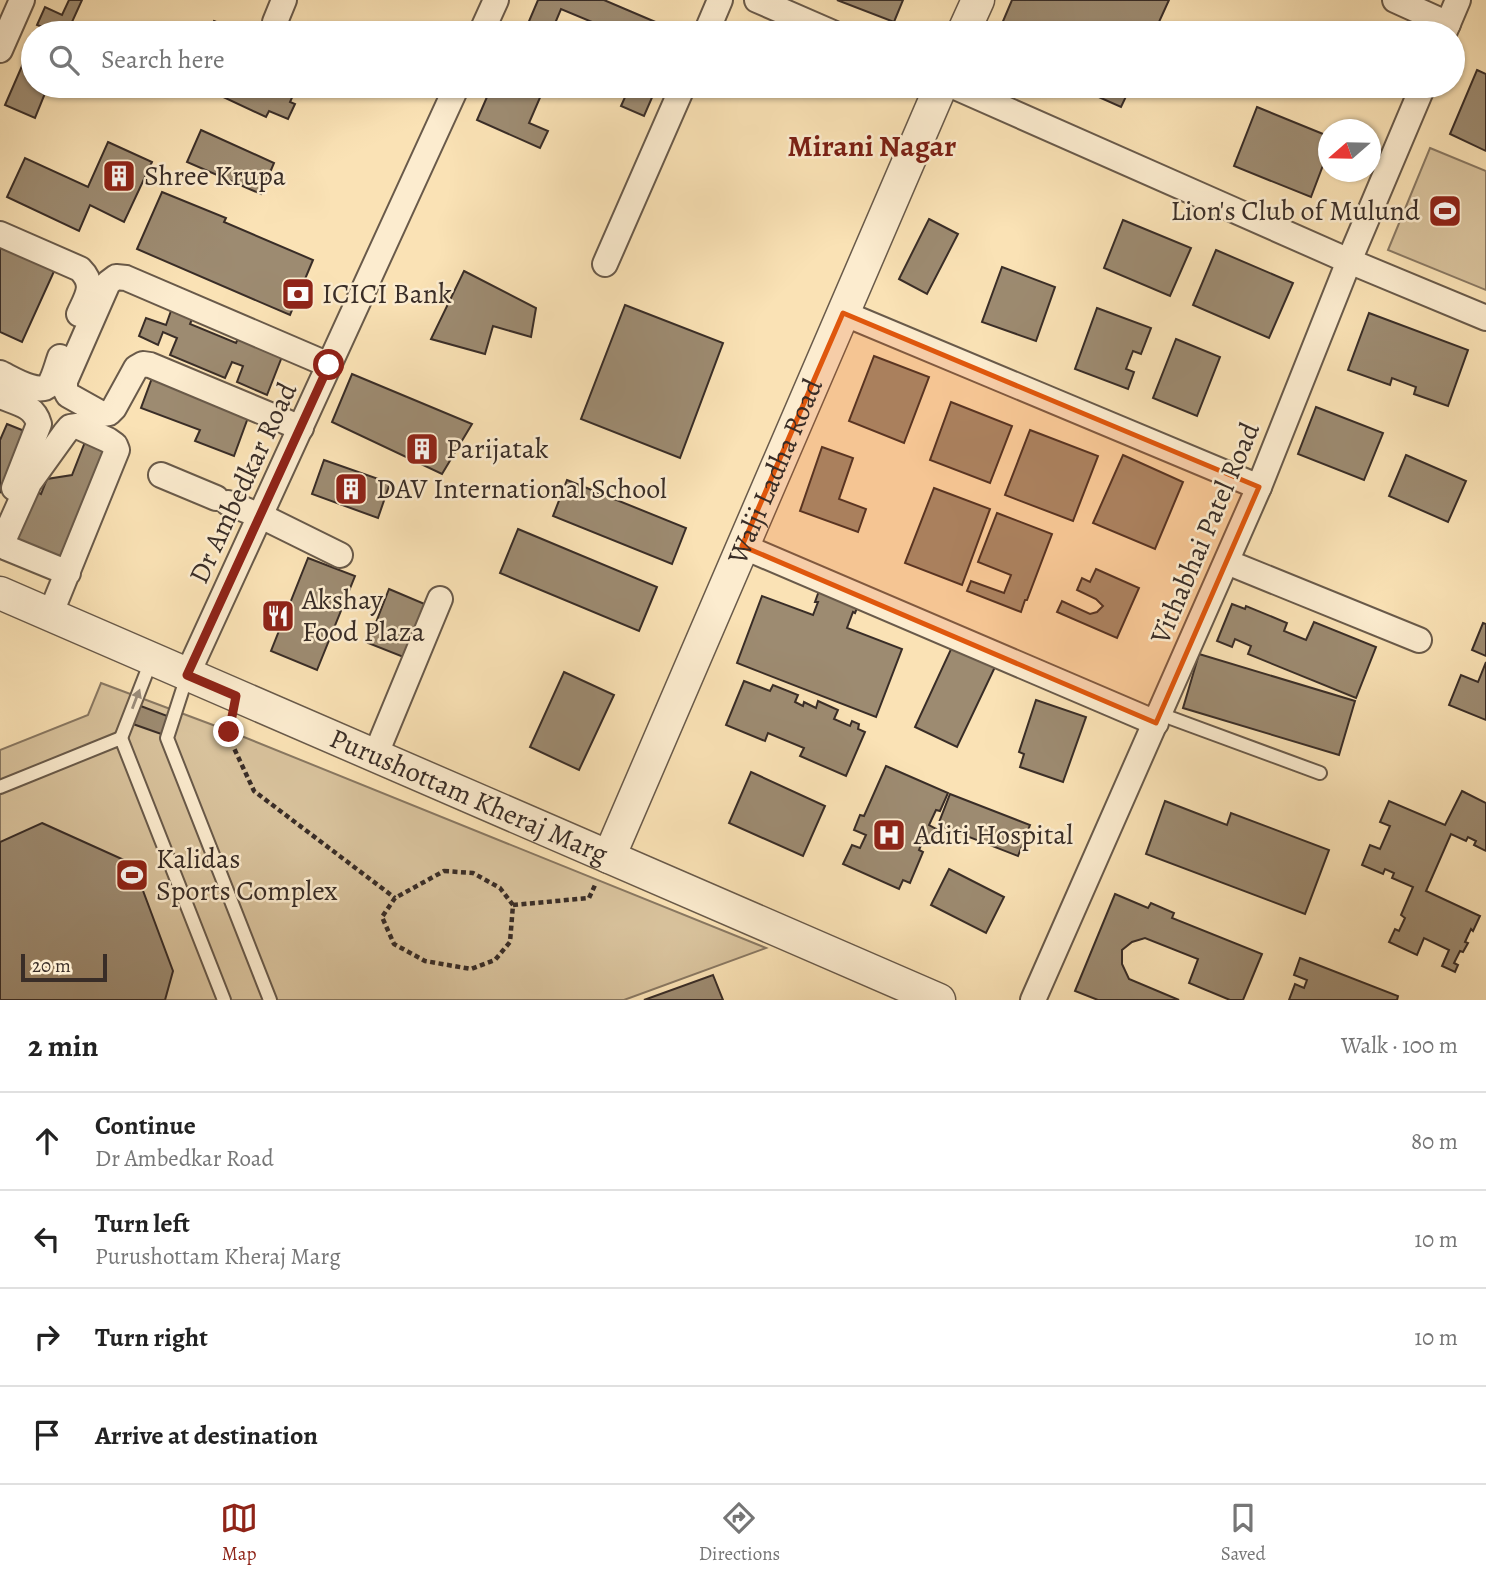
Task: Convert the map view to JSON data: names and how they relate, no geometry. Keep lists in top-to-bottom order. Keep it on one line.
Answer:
{"streets":{"street":["Walji Ladha Road","Dr Ambedkar Road","Vithabhai Patel Road","Purushottam Kheraj Marg"]},"crossings":[["Walji Ladha Road","Purushottam Kheraj Marg"],["Dr Ambedkar Road","Purushottam Kheraj Marg"]],"districts":["Mirani Nagar"],"places":{"building":["Shree Krupa","Parijatak","DAV International School"],"sports":["Lion's Club of Mulund","Kalidas Sports Complex"],"bank":["ICICI Bank"],"restaurant":["Akshay Food Plaza"],"hospital":["Aditi Hospital"]},"scale_bar":"20 m","north":"left","page":{"search":"Search here","scale":"20 m","heading":["2 min","Walk · 100 m"],"list":[["Continue","Dr Ambedkar Road","80 m"],["Turn left","Purushottam Kheraj Marg","10 m"],["Turn right","10 m"],"Arrive at destination"],"nav":["Map","Directions","Saved"]}}
